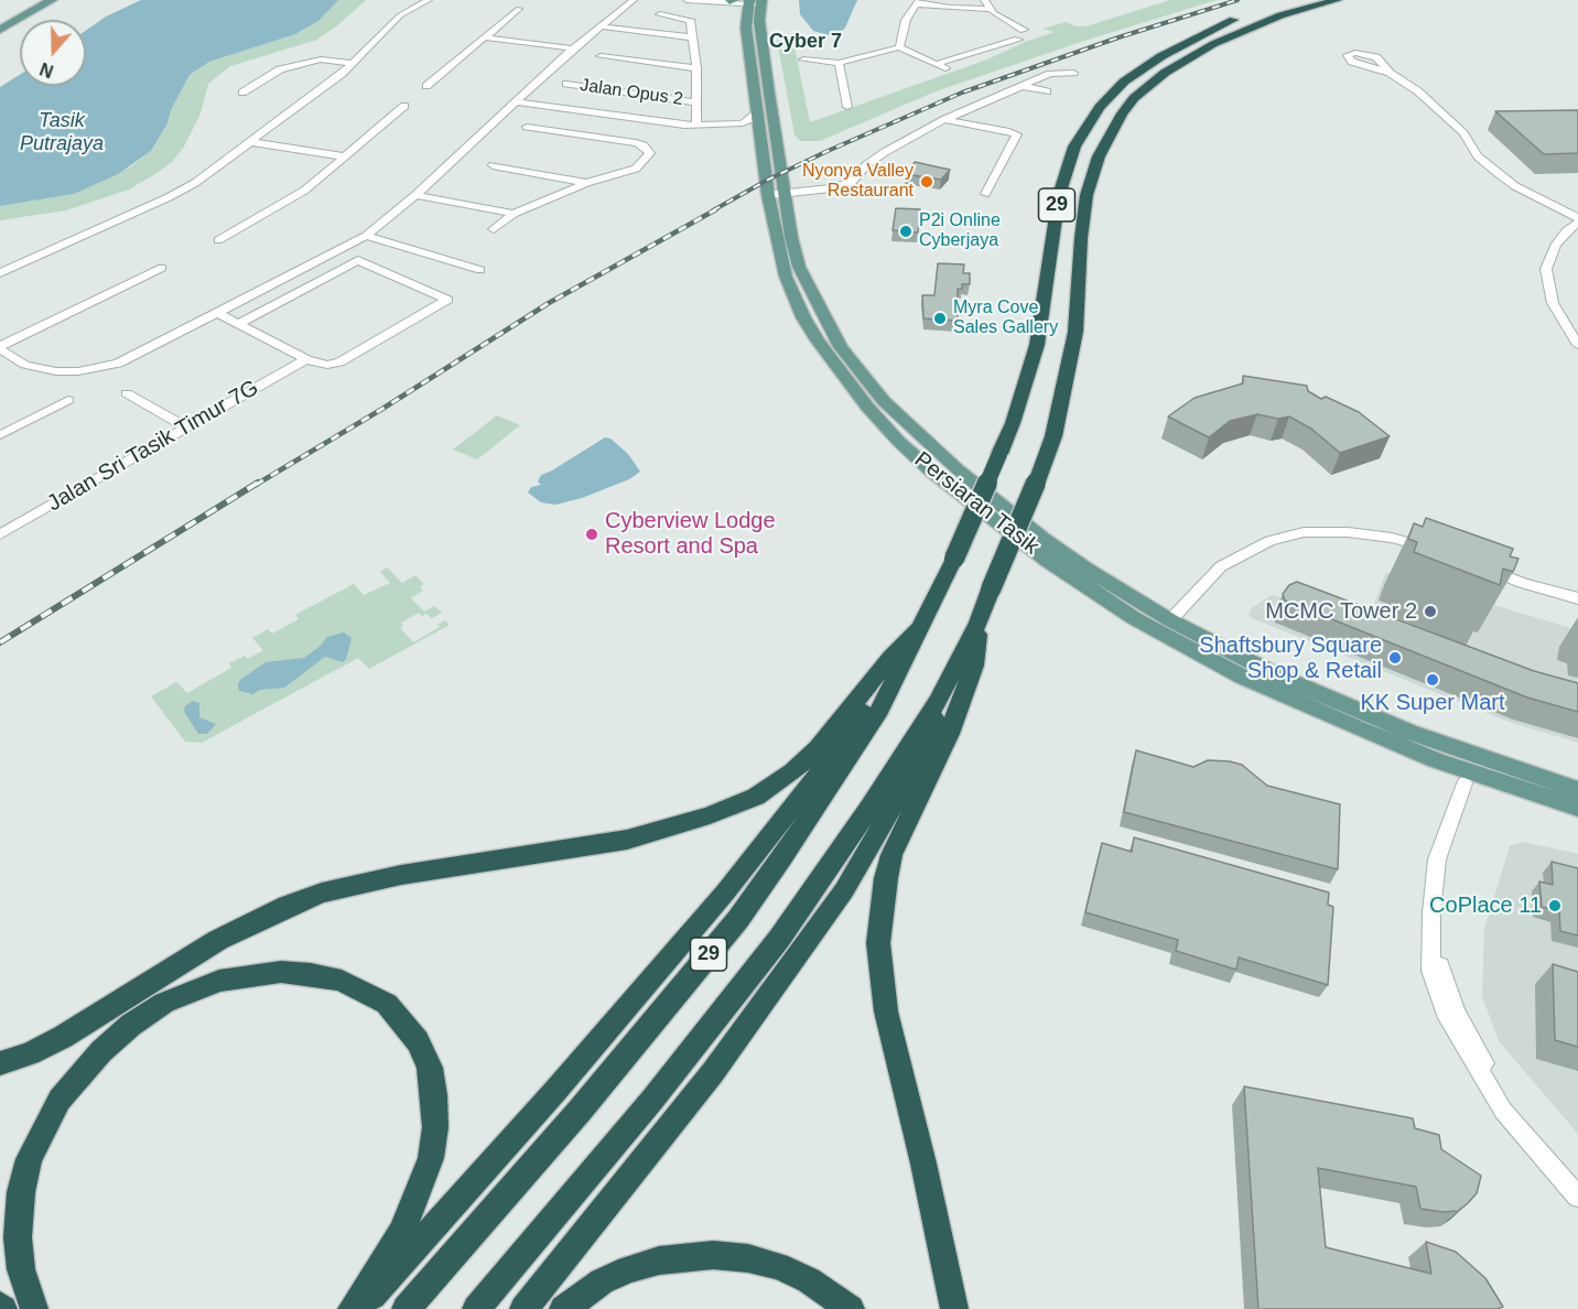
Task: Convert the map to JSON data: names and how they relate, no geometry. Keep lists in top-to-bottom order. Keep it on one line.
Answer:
{"streets":{"highway":["29"],"main road":["Persiaran Tasik"],"street":["Jalan Opus 2","Jalan Sri Tasik Timur 7G"]},"districts":["Cyber 7"],"water":["Tasik Putrajaya"],"places":["Nyonya Valley Restaurant","P2i Online Cyberjaya","Myra Cove Sales Gallery","Cyberview Lodge Resort and Spa","MCMC Tower 2","Shaftsbury Square Shop & Retail","KK Super Mart","CoPlace 11"],"north":"bottom"}
